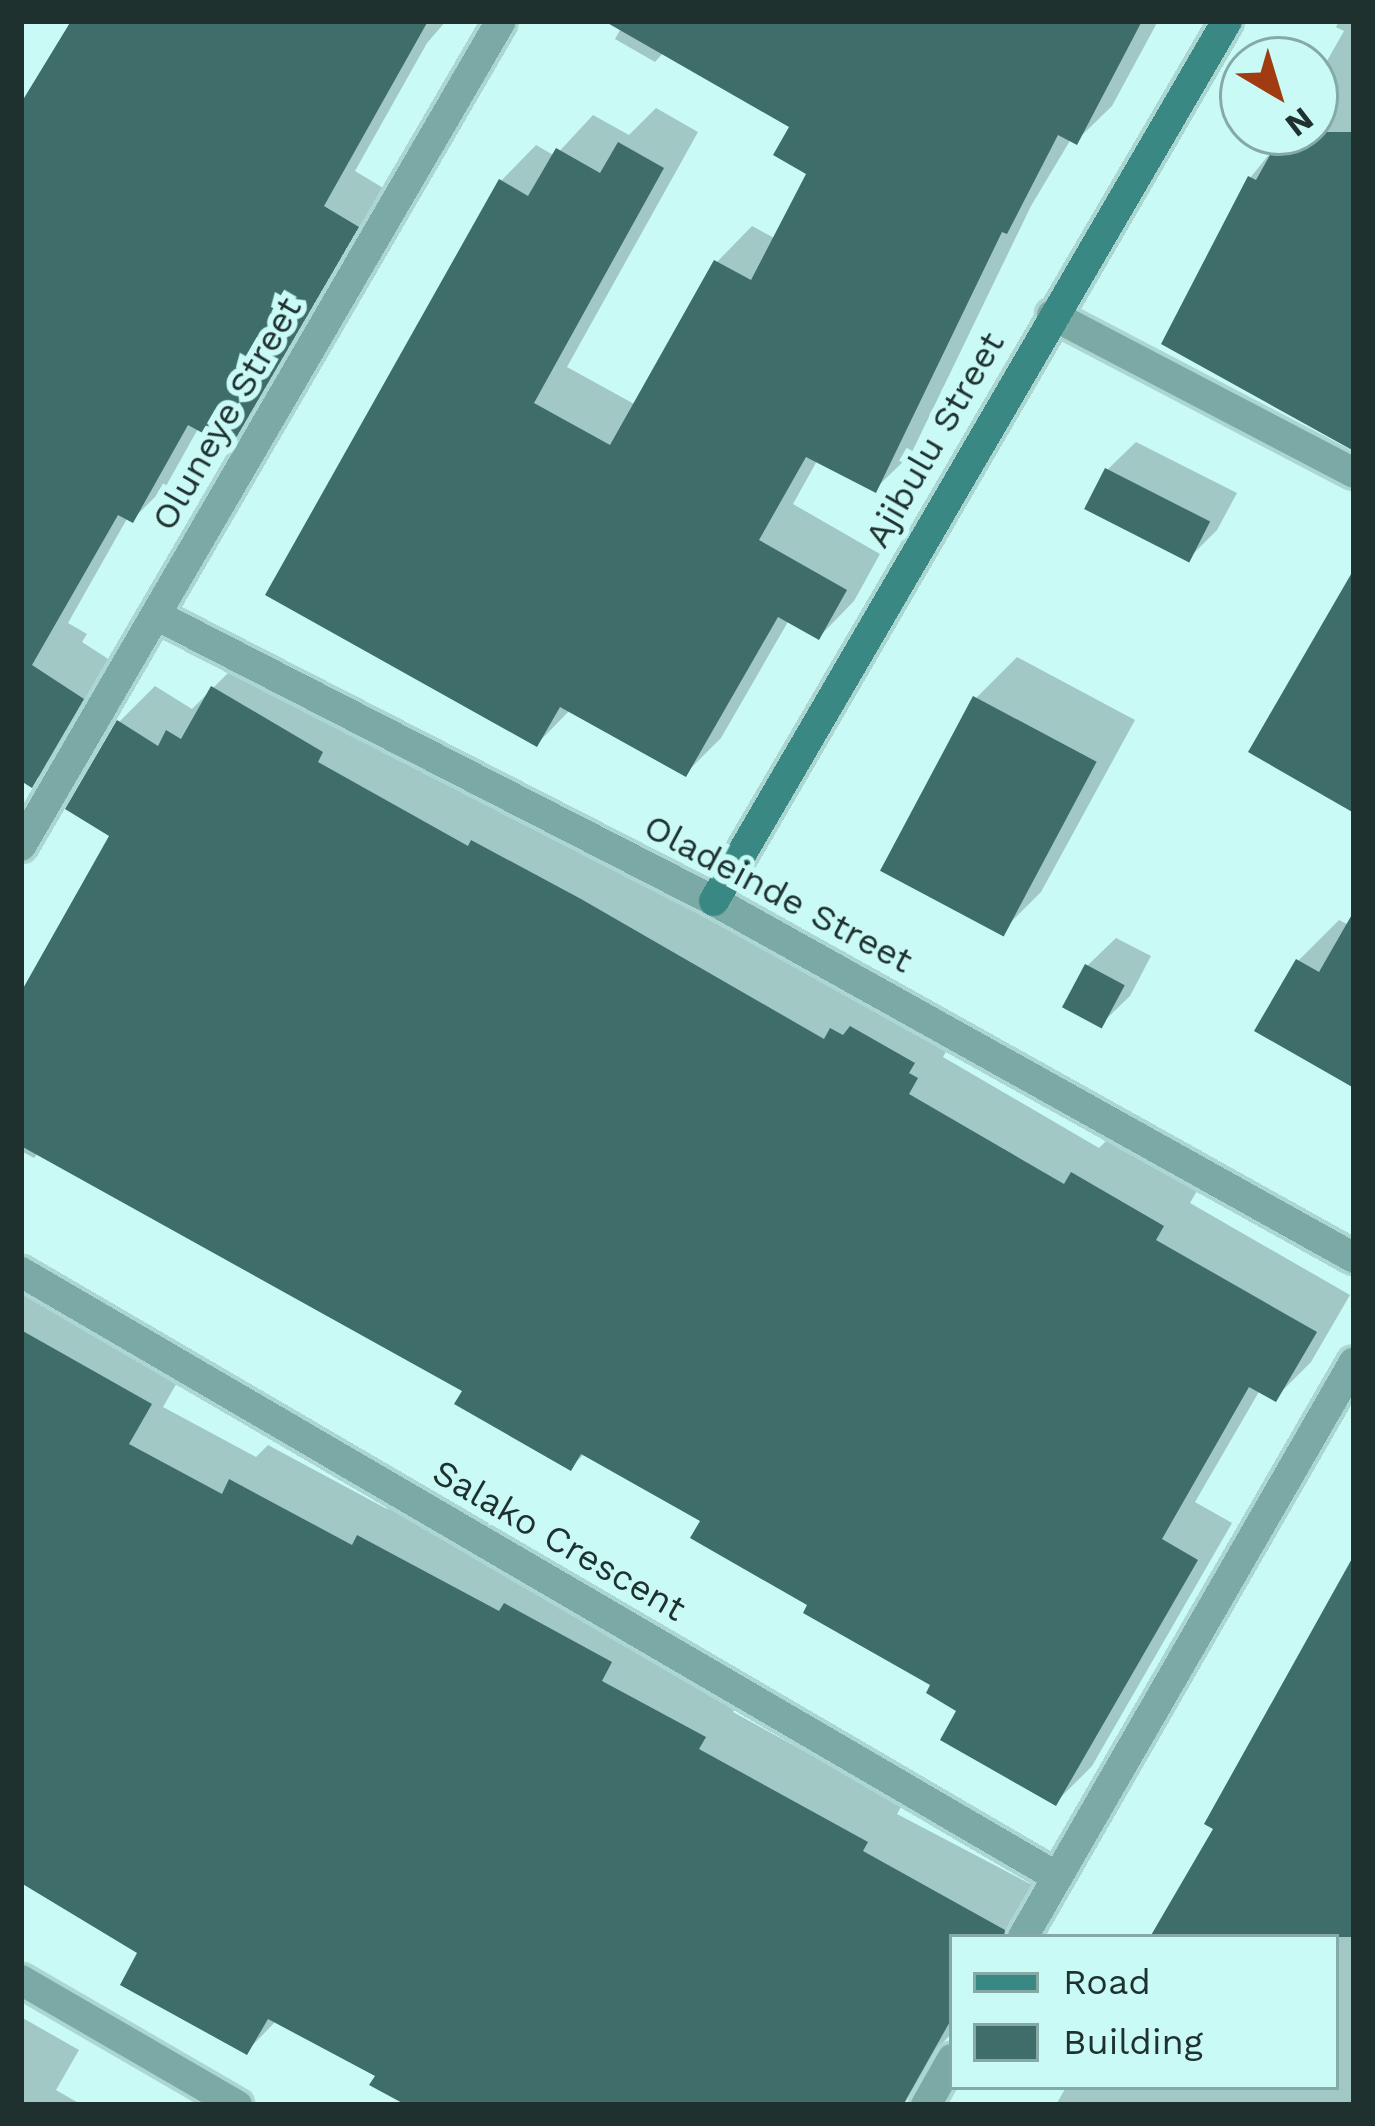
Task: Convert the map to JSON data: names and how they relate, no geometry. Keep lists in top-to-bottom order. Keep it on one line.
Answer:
{"streets":{"street":["Oluneye Street","Ajibulu Street","Oladeinde Street","Salako Crescent"]},"crossings":[["Oluneye Street","Oladeinde Street"],["Ajibulu Street","Oladeinde Street"]],"legend":["Road","Building"],"north":"bottom right"}
